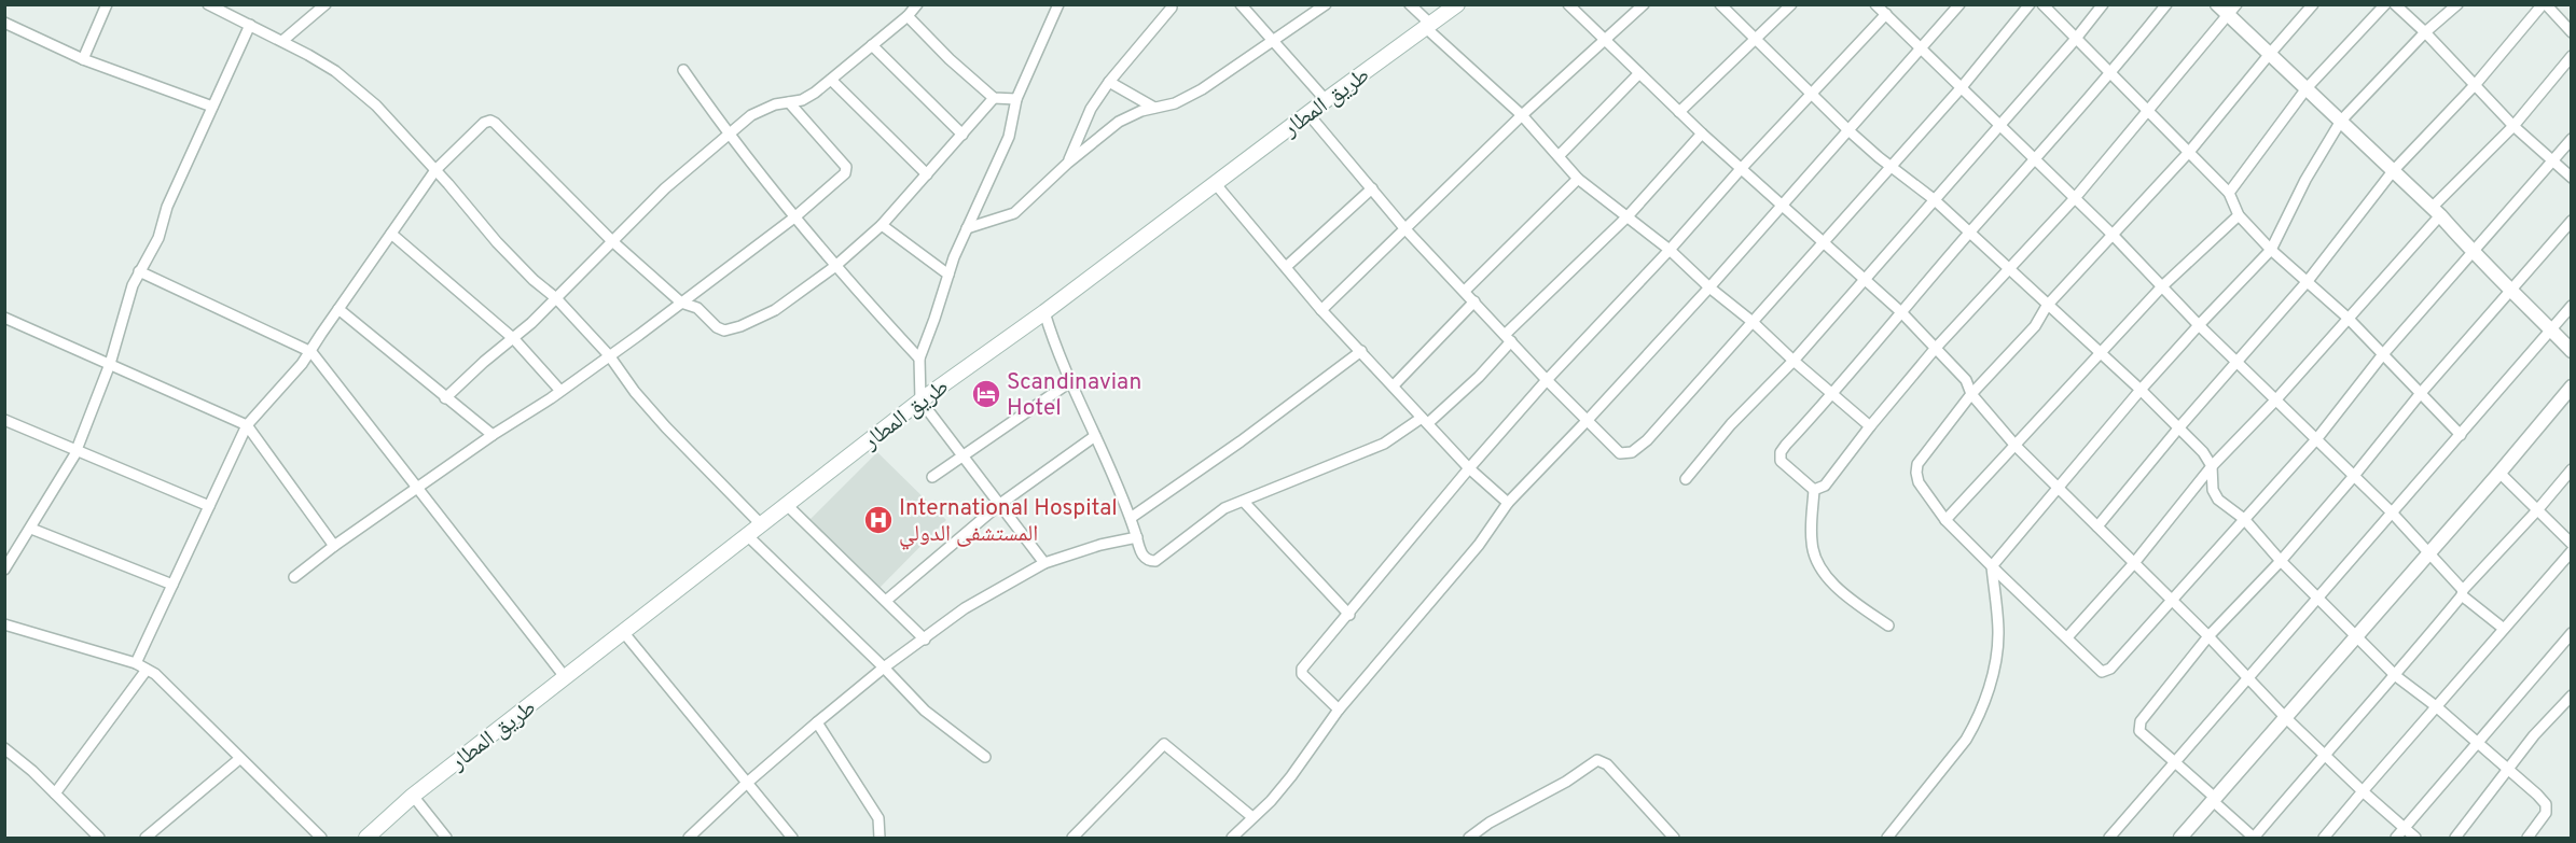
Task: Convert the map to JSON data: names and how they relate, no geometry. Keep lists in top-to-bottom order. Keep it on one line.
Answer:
{"streets":{"main road":["طريق المطار"]},"places":{"hotel":["Scandinavian Hotel"],"hospital":["International Hospital المستشفى الدولي"]}}
